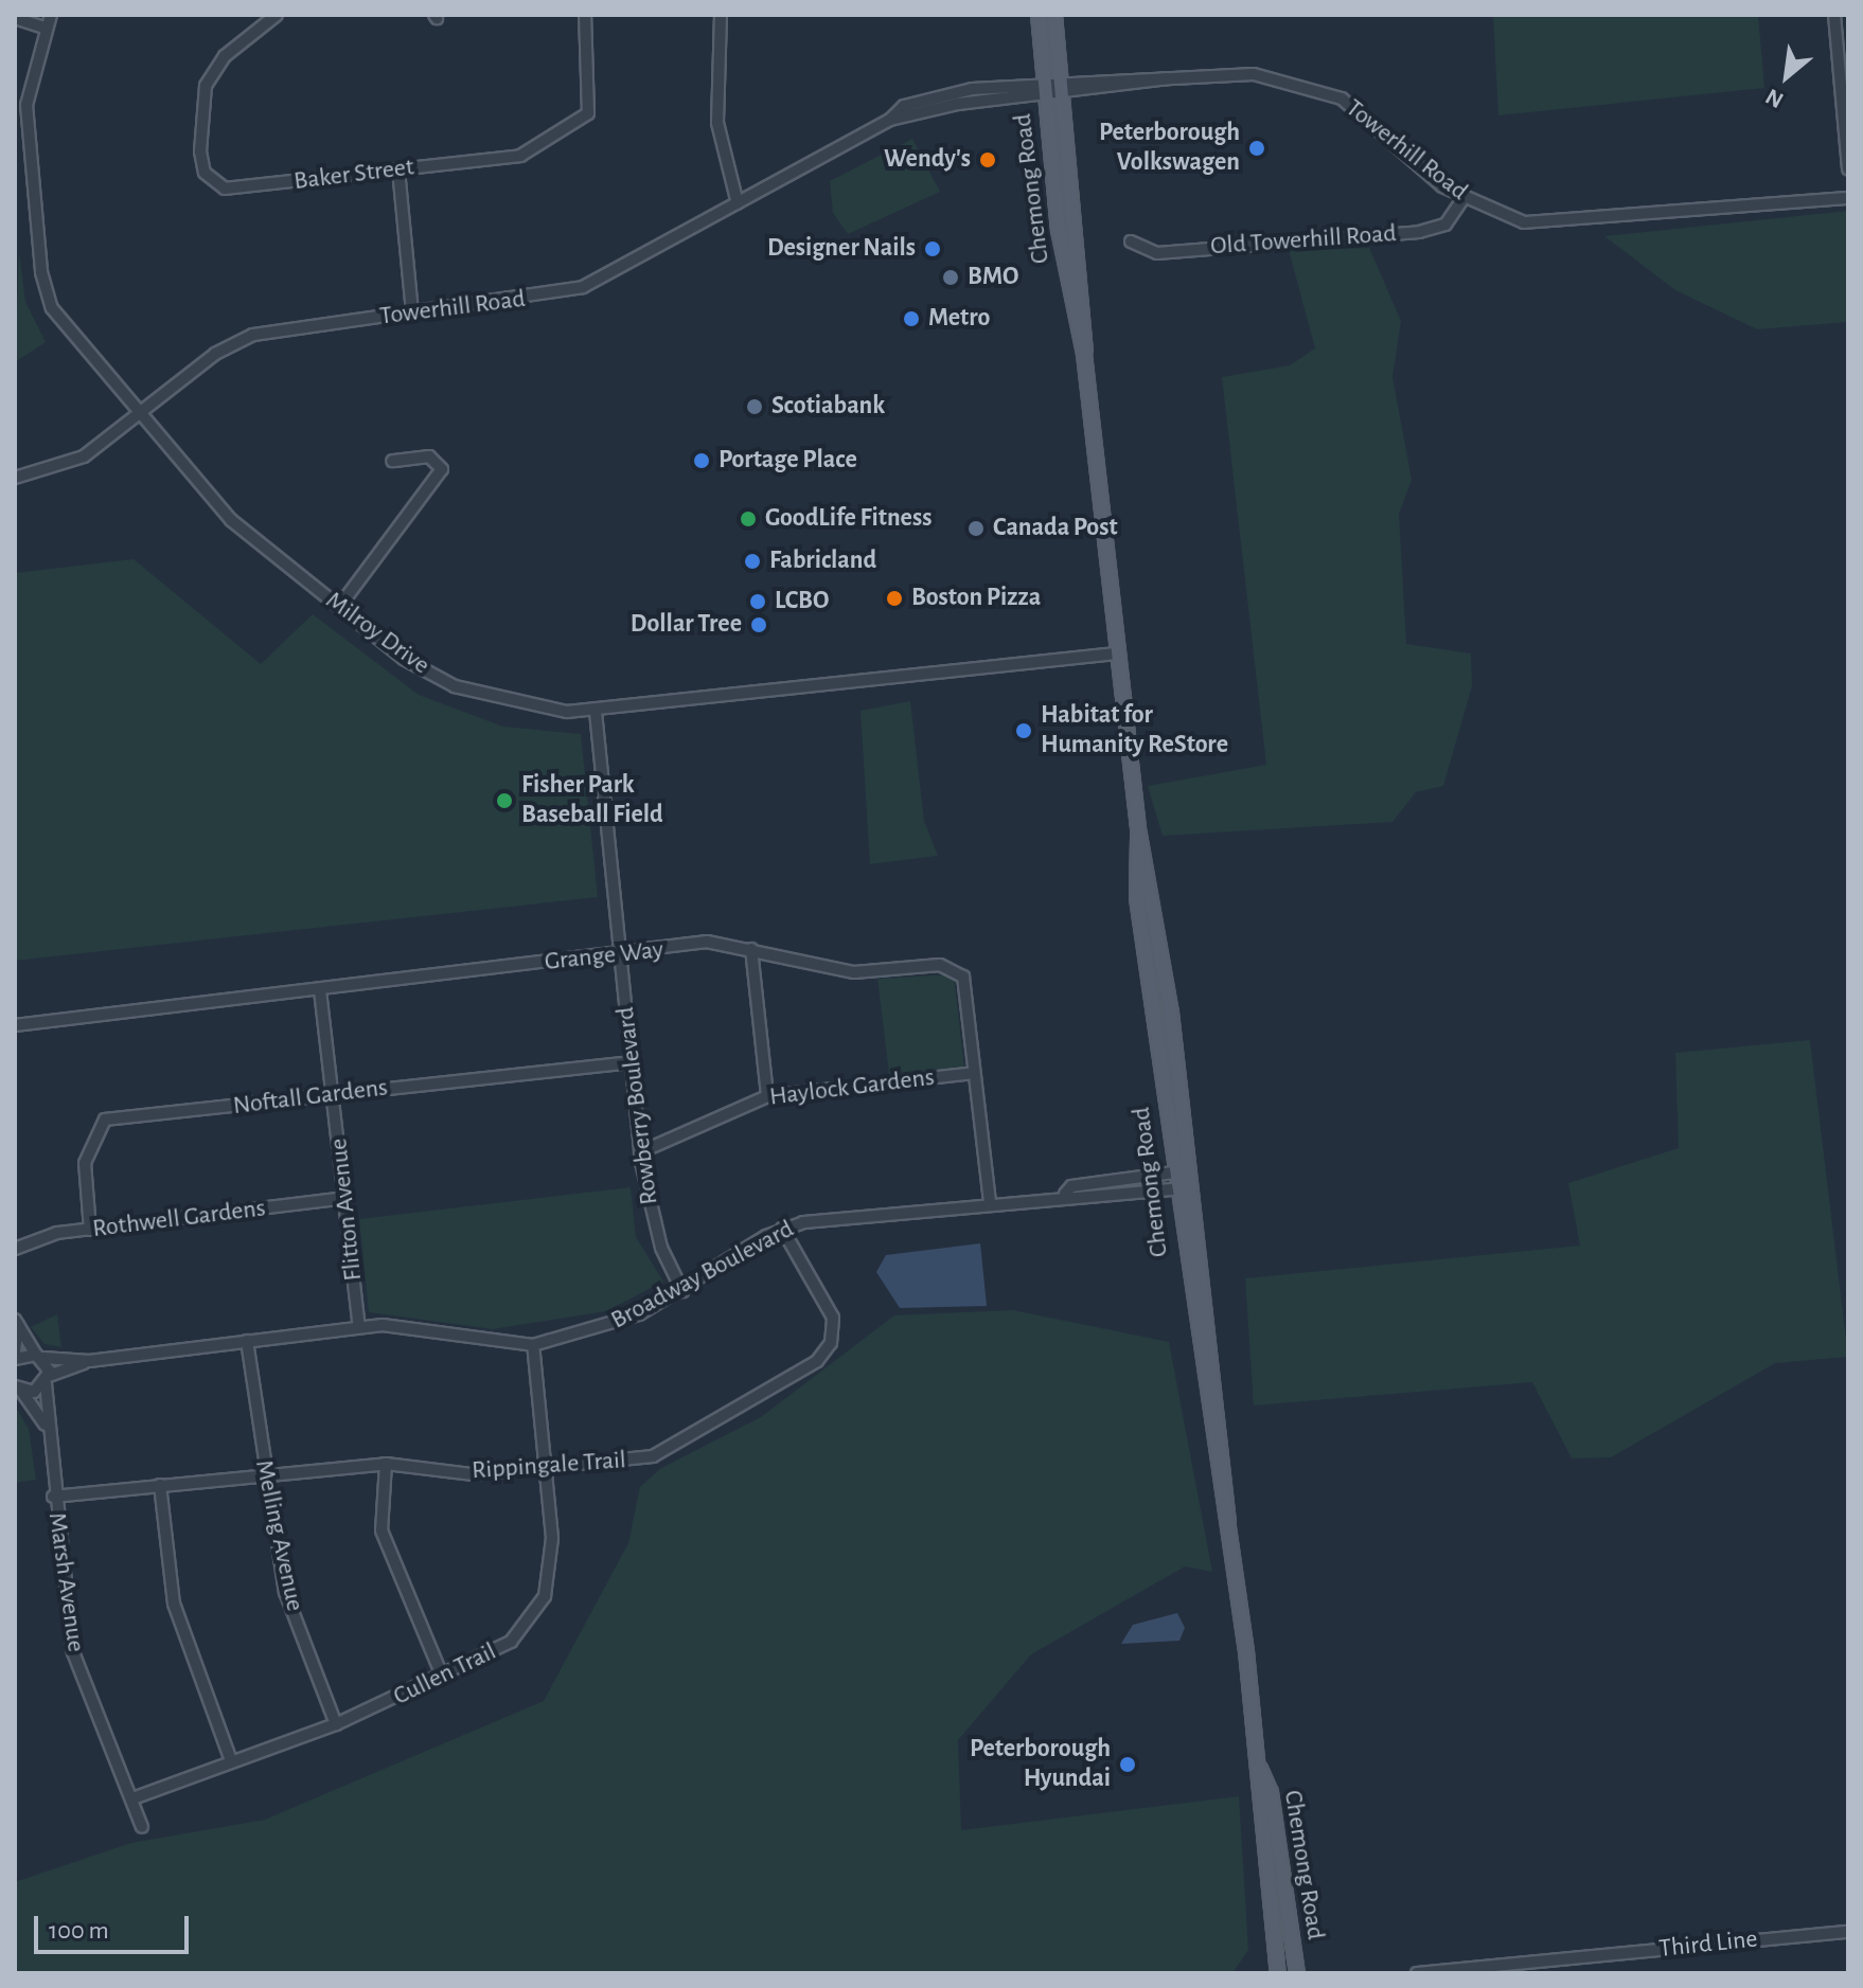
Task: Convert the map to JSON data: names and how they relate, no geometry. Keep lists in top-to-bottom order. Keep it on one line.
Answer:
{"streets":{"main road":["Chemong Road"],"street":["Towerhill Road","Baker Street","Old Towerhill Road","Milroy Drive","Grange Way","Haylock Gardens","Noftall Gardens","Rowberry Boulevard","Flitton Avenue","Rothwell Gardens","Broadway Boulevard","Rippingale Trail","Melling Avenue","Marsh Avenue","Cullen Trail","Third Line"]},"crossings":[["Towerhill Road","Chemong Road"],["Towerhill Road","Old Towerhill Road"],["Towerhill Road","Milroy Drive"],["Chemong Road","Milroy Drive"],["Chemong Road","Broadway Boulevard"],["Milroy Drive","Rowberry Boulevard"],["Grange Way","Haylock Gardens"],["Grange Way","Rowberry Boulevard"],["Grange Way","Flitton Avenue"],["Grange Way","Broadway Boulevard"],["Haylock Gardens","Rowberry Boulevard"],["Noftall Gardens","Rowberry Boulevard"],["Noftall Gardens","Flitton Avenue"],["Noftall Gardens","Rothwell Gardens"],["Rowberry Boulevard","Broadway Boulevard"],["Flitton Avenue","Rothwell Gardens"],["Flitton Avenue","Broadway Boulevard"],["Broadway Boulevard","Rippingale Trail"],["Broadway Boulevard","Melling Avenue"],["Broadway Boulevard","Marsh Avenue"],["Broadway Boulevard","Cullen Trail"],["Rippingale Trail","Melling Avenue"],["Rippingale Trail","Marsh Avenue"],["Rippingale Trail","Cullen Trail"],["Melling Avenue","Cullen Trail"],["Marsh Avenue","Cullen Trail"]],"places":["Peterborough Volkswagen","Wendy's","Designer Nails","BMO","Metro","Scotiabank","Portage Place","GoodLife Fitness","Canada Post","Fabricland","Boston Pizza","LCBO","Dollar Tree","Habitat for Humanity ReStore","Fisher Park Baseball Field","Peterborough Hyundai"],"scale_bar":"100 m","north":"bottom left"}
